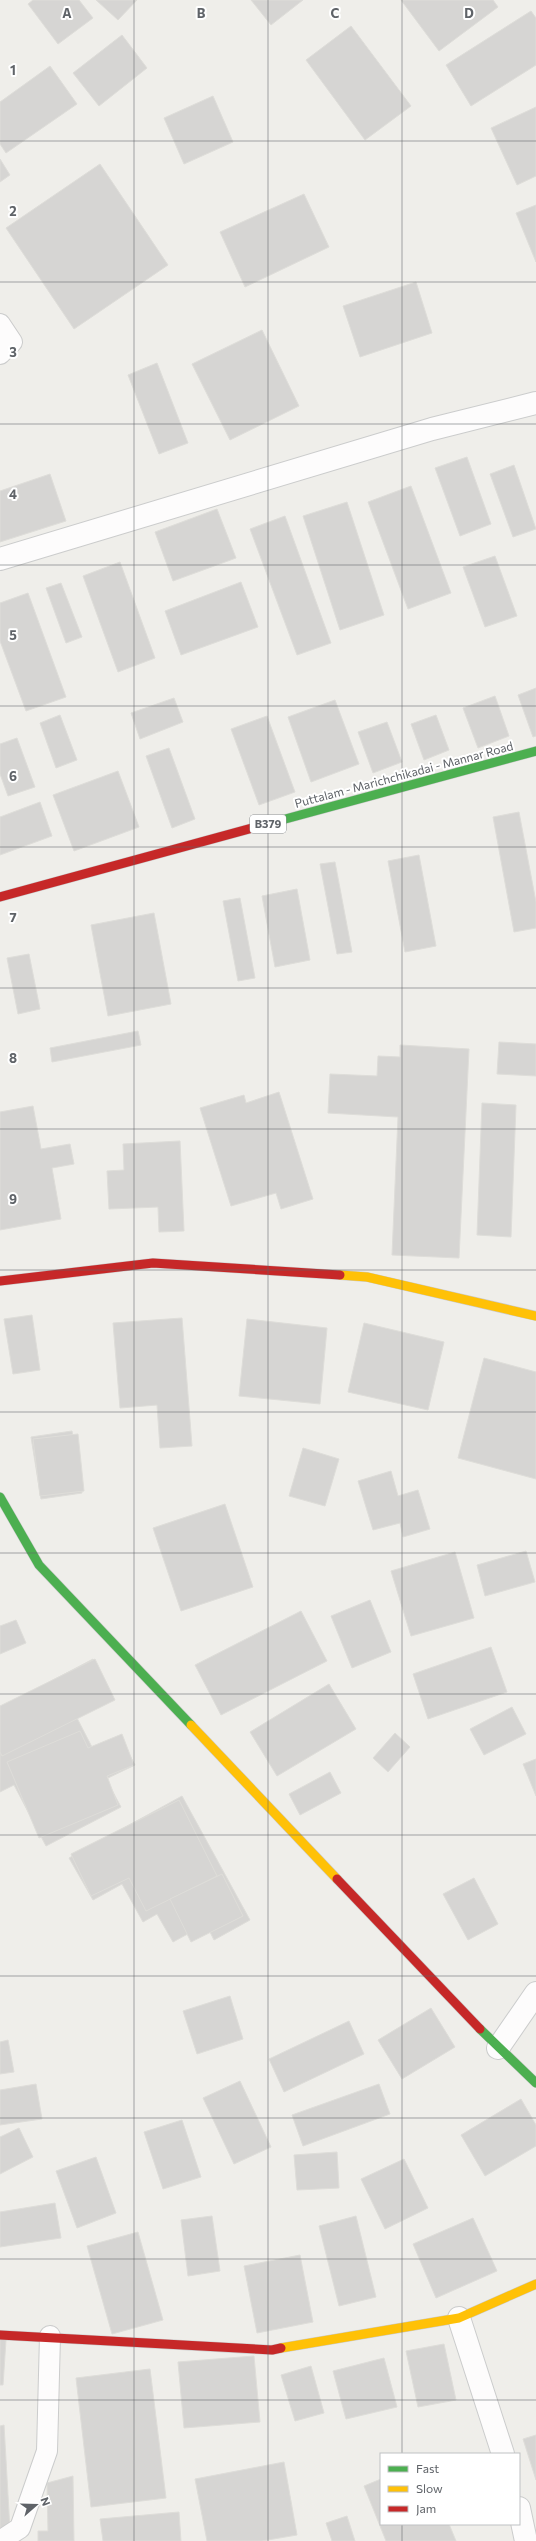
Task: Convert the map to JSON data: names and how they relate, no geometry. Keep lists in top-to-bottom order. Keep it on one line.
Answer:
{"streets":{"street":["Puttalam - Marichchikadai - Mannar Road","B379"]},"legend":["Fast","Slow","Jam"],"north":"right","grid":{"columns":["A","B","C","D"],"rows":["1","2","3","4","5","6","7","8","9"]}}
